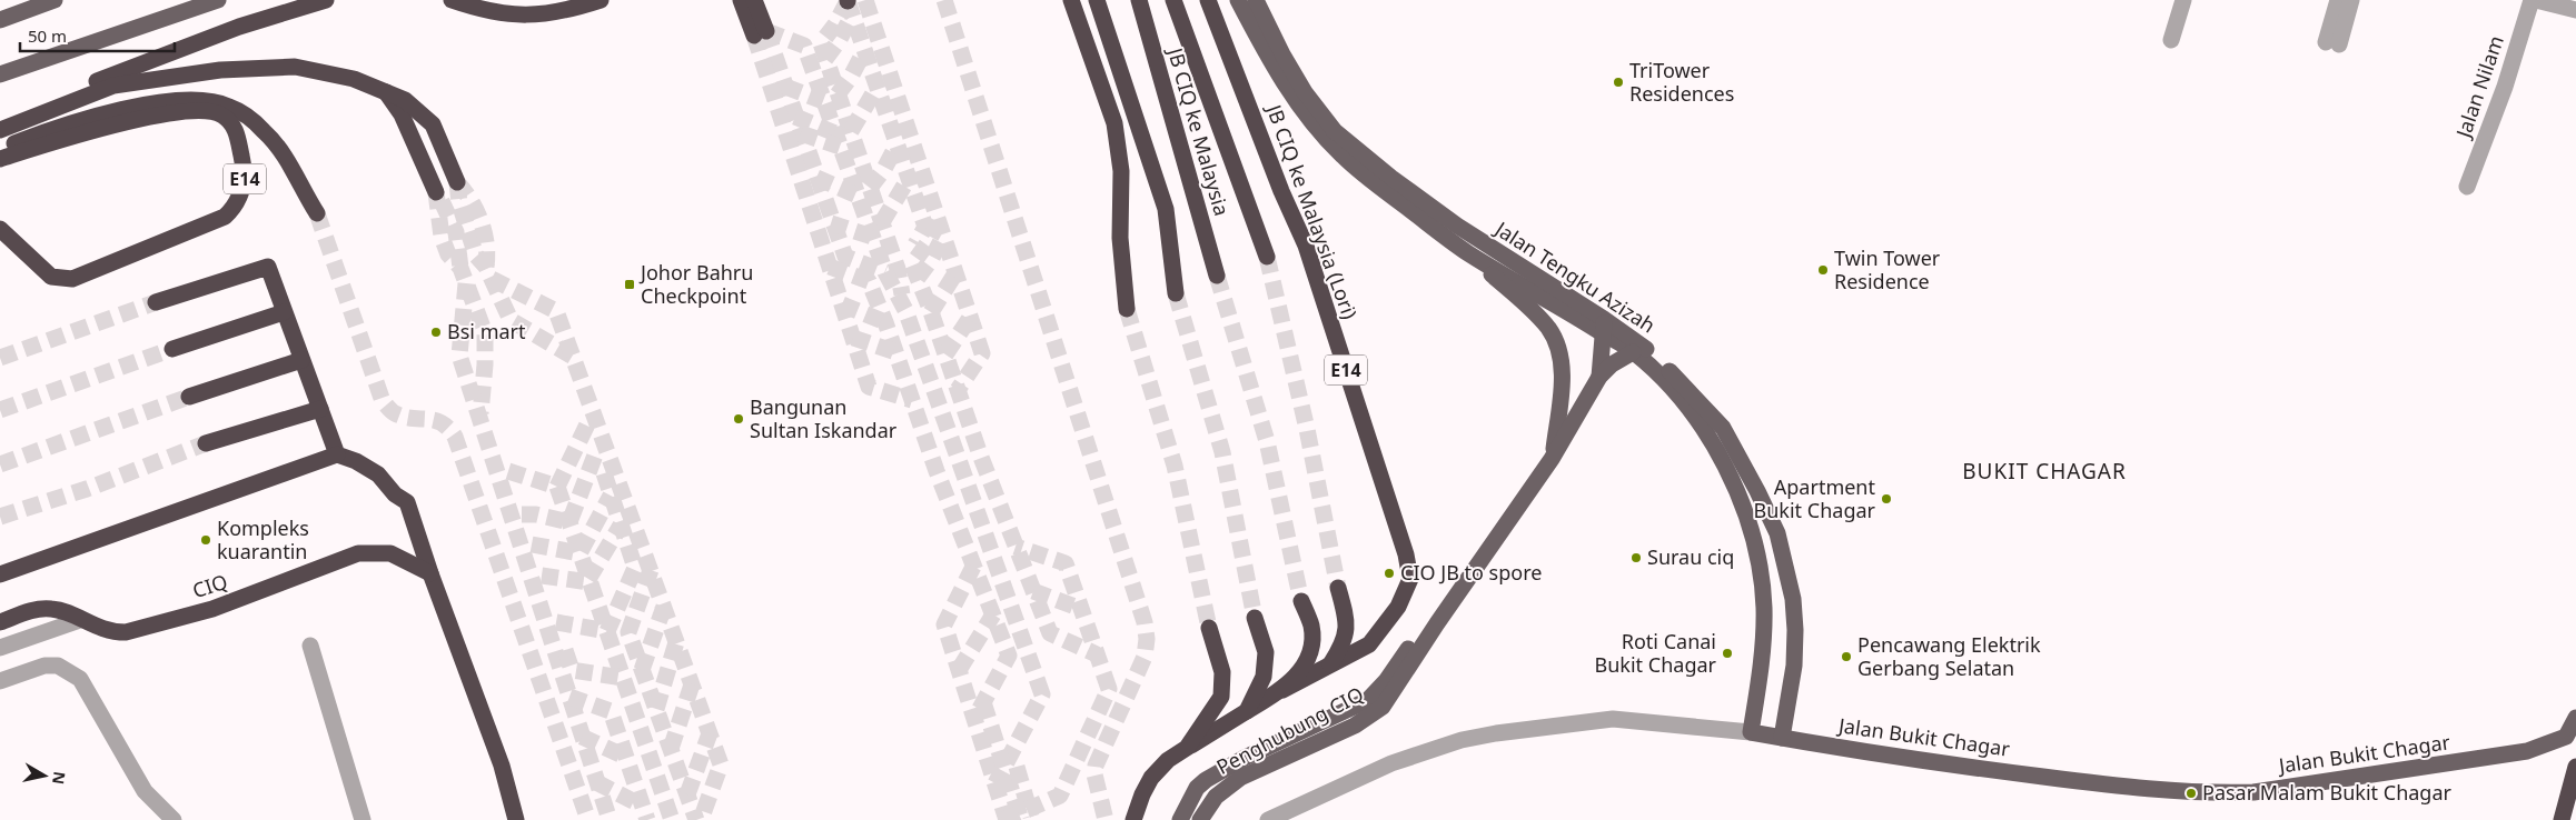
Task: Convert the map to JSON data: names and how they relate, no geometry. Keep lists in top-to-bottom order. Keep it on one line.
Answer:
{"streets":{"highway":["JB CIQ ke Malaysia","E14","JB CIQ ke Malaysia (Lori)","CIQ"],"main road":["Jalan Tengku Azizah","Penghubung CIQ","Jalan Bukit Chagar"],"street":["Jalan Nilam"]},"crossings":[["Jalan Tengku Azizah","Jalan Bukit Chagar"]],"districts":["BUKIT CHAGAR"],"places":{"other":["TriTower Residences","Twin Tower Residence","Bsi mart","Bangunan Sultan Iskandar","Apartment Bukit Chagar","Kompleks kuarantin","Surau ciq","CIO JB to spore","Roti Canai Bukit Chagar","Pencawang Elektrik Gerbang Selatan","Pasar Malam Bukit Chagar"],"transit":["Johor Bahru Checkpoint"]},"scale_bar":"50 m","north":"right"}
